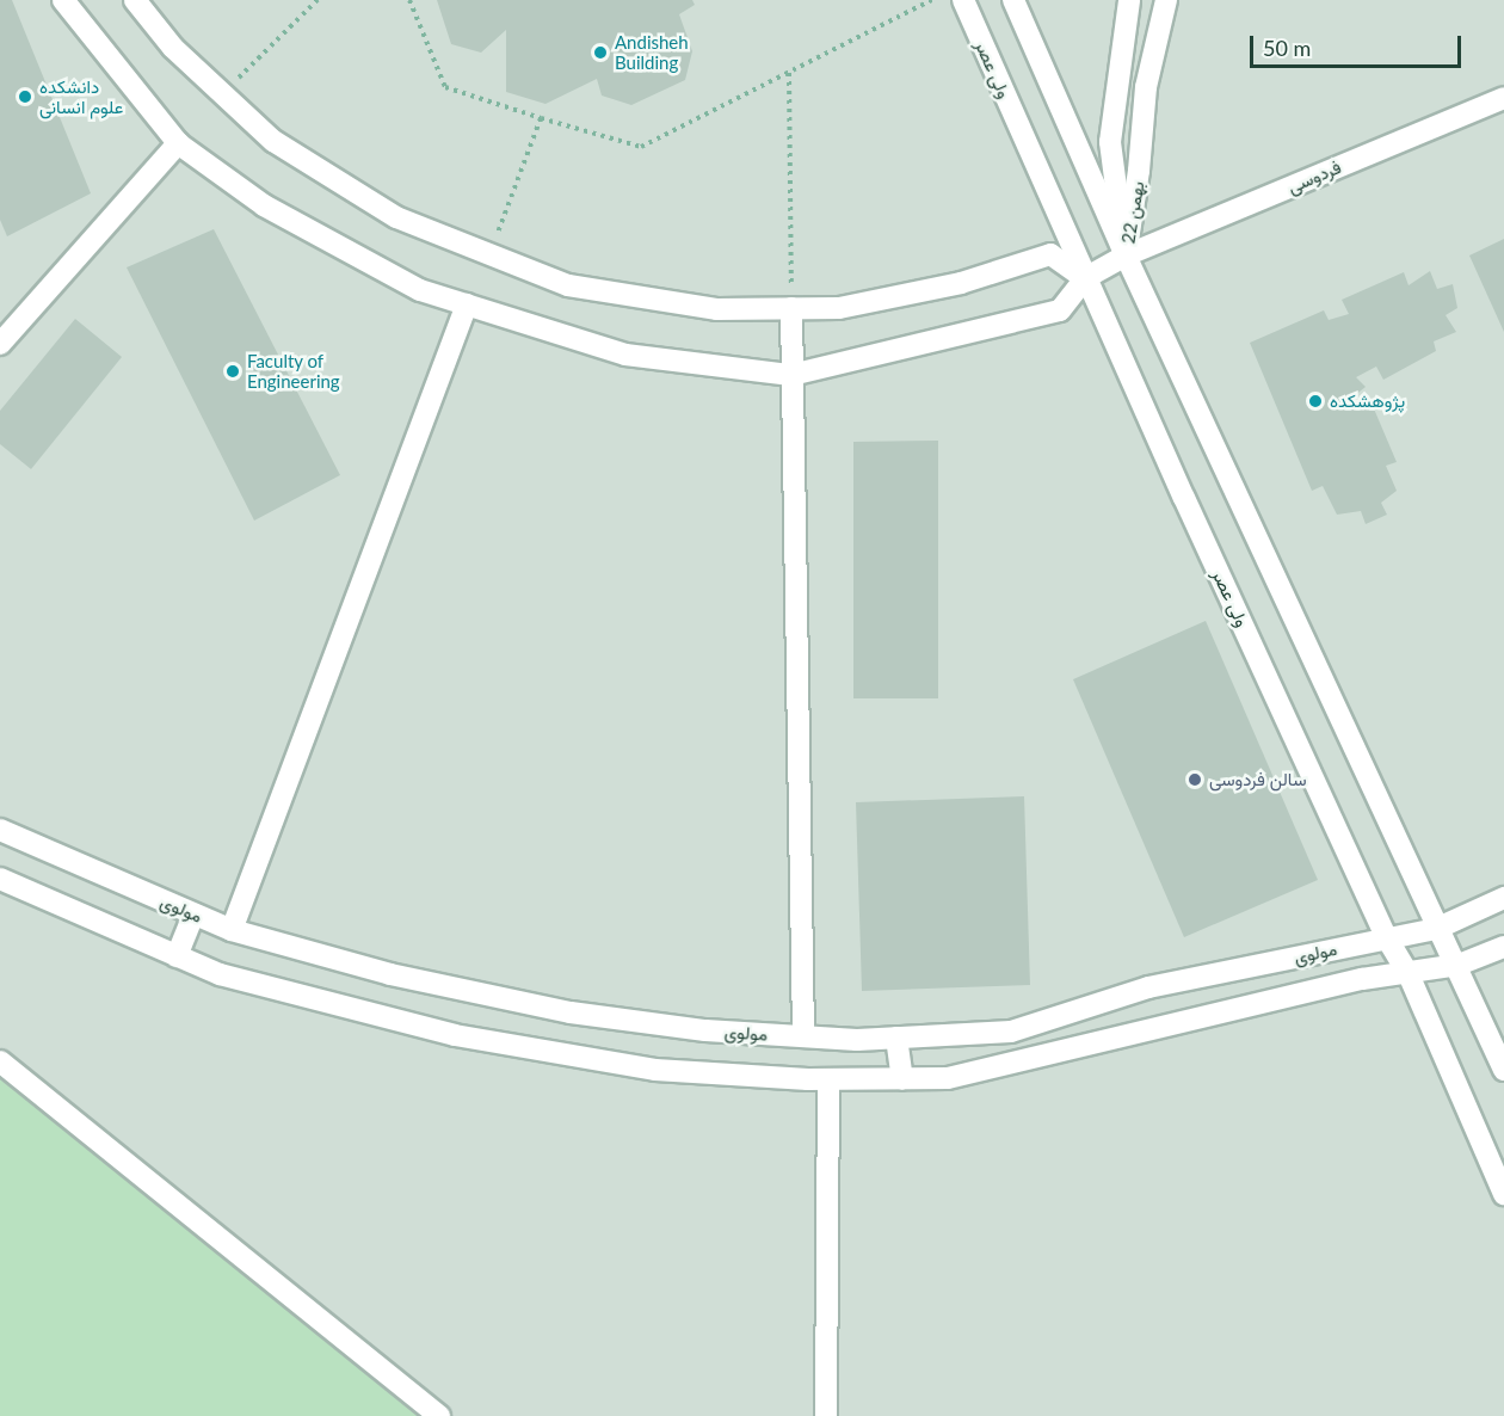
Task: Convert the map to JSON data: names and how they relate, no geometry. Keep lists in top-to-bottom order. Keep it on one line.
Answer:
{"streets":{"street":["ولی عصر","فردوسی","22 بهمن","مولوی"]},"crossings":[["ولی عصر","فردوسی"],["ولی عصر","مولوی"],["فردوسی","22 بهمن"]],"places":["Andisheh Building","دانشکده علوم انسانی","Faculty of Engineering","پژوهشکده","سالن فردوسی"],"scale_bar":"50 m"}
